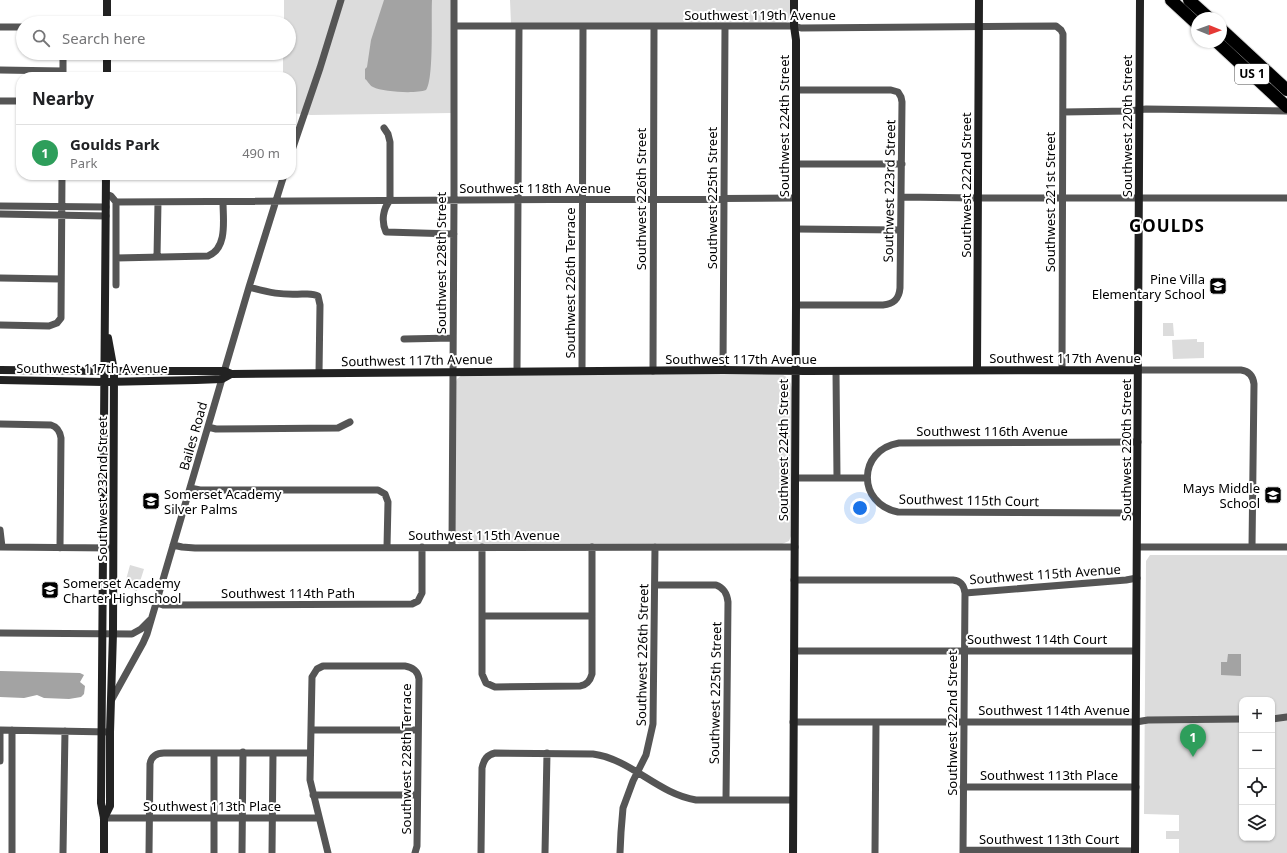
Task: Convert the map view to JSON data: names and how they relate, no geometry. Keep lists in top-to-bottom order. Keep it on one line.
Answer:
{"streets":{"highway":["US 1"],"street":["Southwest 119th Avenue","Southwest 224th Street","Southwest 220th Street","Southwest 222nd Street","Southwest 118th Avenue","Southwest 223rd Street","Southwest 225th Street","Southwest 226th Street","Southwest 221st Street","Southwest 228th Street","Southwest 226th Terrace","Southwest 117th Avenue","Southwest 116th Avenue","Bailes Road","Southwest 232nd Street","Southwest 115th Court","Southwest 115th Avenue","Southwest 114th Path","Southwest 114th Court","Southwest 114th Avenue","Southwest 228th Terrace","Southwest 113th Place","Southwest 113th Court"]},"crossings":[["Southwest 119th Avenue","Southwest 224th Street"],["Southwest 119th Avenue","Southwest 222nd Street"],["Southwest 119th Avenue","Southwest 225th Street"],["Southwest 119th Avenue","Southwest 226th Street"],["Southwest 119th Avenue","Southwest 221st Street"],["Southwest 119th Avenue","Southwest 228th Street"],["Southwest 119th Avenue","Southwest 226th Terrace"],["Southwest 224th Street","Southwest 118th Avenue"],["Southwest 224th Street","Southwest 223rd Street"],["Southwest 224th Street","Southwest 117th Avenue"],["Southwest 224th Street","Southwest 115th Avenue"],["Southwest 224th Street","Southwest 114th Court"],["Southwest 224th Street","Southwest 114th Avenue"],["Southwest 220th Street","Southwest 117th Avenue"],["Southwest 220th Street","Southwest 116th Avenue"],["Southwest 220th Street","Southwest 115th Court"],["Southwest 220th Street","Southwest 115th Avenue"],["Southwest 220th Street","Southwest 114th Court"],["Southwest 220th Street","Southwest 114th Avenue"],["Southwest 220th Street","Southwest 113th Place"],["Southwest 220th Street","Southwest 113th Court"],["Southwest 222nd Street","Southwest 117th Avenue"],["Southwest 222nd Street","Southwest 115th Avenue"],["Southwest 222nd Street","Southwest 114th Court"],["Southwest 222nd Street","Southwest 114th Avenue"],["Southwest 222nd Street","Southwest 113th Place"],["Southwest 222nd Street","Southwest 113th Court"],["Southwest 118th Avenue","Southwest 225th Street"],["Southwest 118th Avenue","Southwest 226th Street"],["Southwest 118th Avenue","Southwest 228th Street"],["Southwest 118th Avenue","Southwest 226th Terrace"],["Southwest 118th Avenue","Bailes Road"],["Southwest 225th Street","Southwest 226th Street"],["Southwest 225th Street","Southwest 117th Avenue"],["Southwest 226th Street","Southwest 117th Avenue"],["Southwest 226th Street","Southwest 115th Avenue"],["Southwest 221st Street","Southwest 117th Avenue"],["Southwest 228th Street","Southwest 117th Avenue"],["Southwest 228th Street","Southwest 115th Avenue"],["Southwest 226th Terrace","Southwest 117th Avenue"],["Southwest 117th Avenue","Bailes Road"],["Southwest 117th Avenue","Southwest 232nd Street"],["Southwest 116th Avenue","Southwest 115th Court"],["Bailes Road","Southwest 232nd Street"],["Bailes Road","Southwest 115th Avenue"],["Bailes Road","Southwest 114th Path"],["Southwest 232nd Street","Southwest 113th Place"],["Southwest 115th Avenue","Southwest 114th Path"]],"districts":["GOULDS"],"places":{"school or university":["Pine Villa Elementary School","Mays Middle School","Somerset Academy Silver Palms","Somerset Academy Charter Highschool"]},"north":"right","page":{"search":"Search here","heading":"Nearby","list":[{"mark":"1","name":"Goulds Park","note":"Park","value":"490 m"}],"map_buttons":["+","−"],"pins":"1"}}
